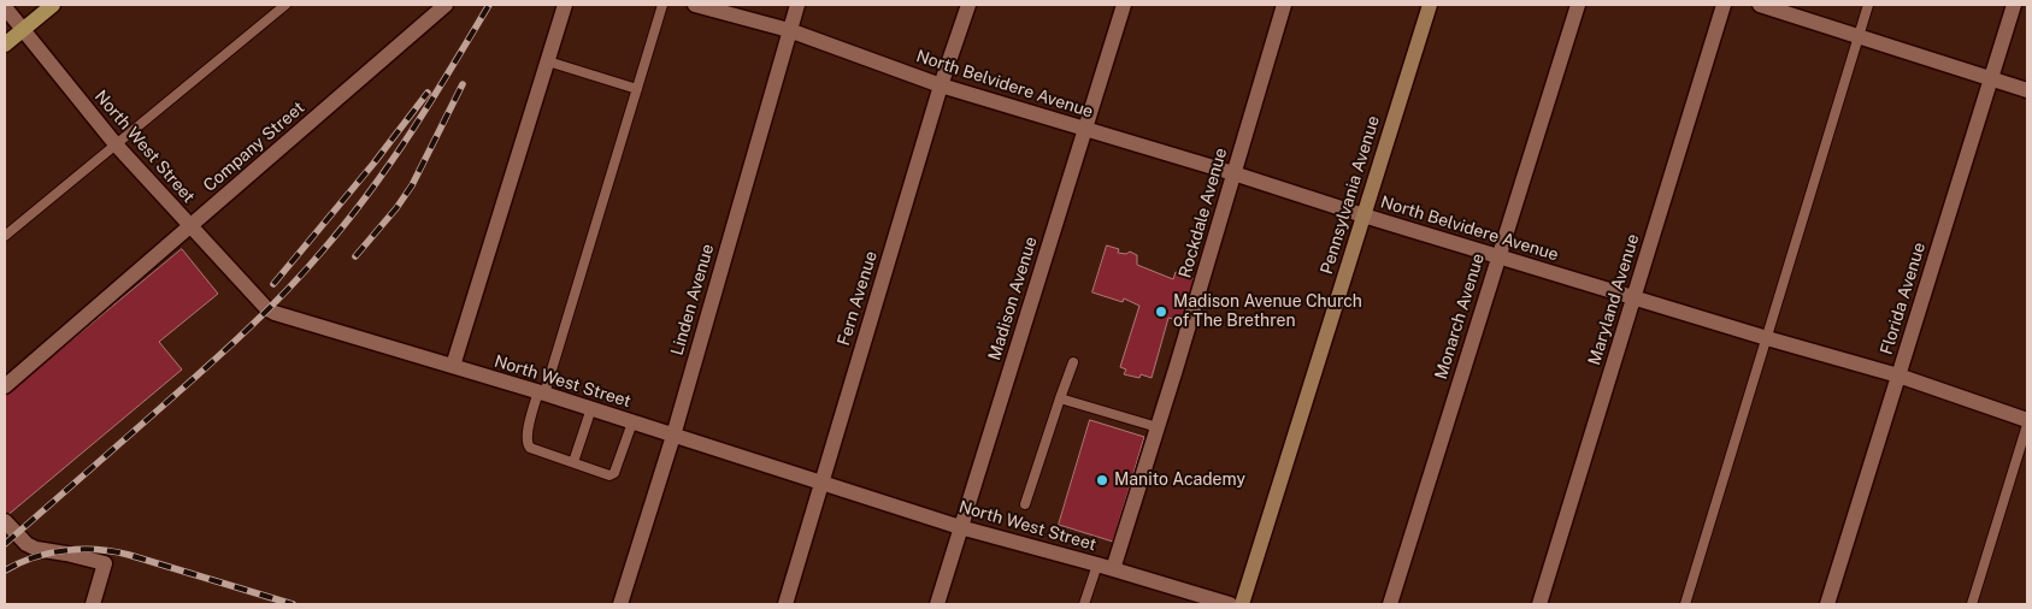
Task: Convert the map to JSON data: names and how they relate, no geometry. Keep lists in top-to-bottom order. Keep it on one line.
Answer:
{"streets":{"street":["North Belvidere Avenue","North West Street","Company Street","Pennsylvania Avenue","Rockdale Avenue","Fern Avenue","Madison Avenue","Florida Avenue","Linden Avenue","Maryland Avenue","Monarch Avenue"]},"crossings":[["North Belvidere Avenue","Pennsylvania Avenue"],["North Belvidere Avenue","Rockdale Avenue"],["North Belvidere Avenue","Fern Avenue"],["North Belvidere Avenue","Madison Avenue"],["North Belvidere Avenue","Florida Avenue"],["North Belvidere Avenue","Linden Avenue"],["North Belvidere Avenue","Maryland Avenue"],["North Belvidere Avenue","Monarch Avenue"],["North West Street","Company Street"],["North West Street","Rockdale Avenue"],["North West Street","Fern Avenue"],["North West Street","Madison Avenue"],["North West Street","Linden Avenue"]],"places":["Madison Avenue Church of The Brethren","Manito Academy"]}
